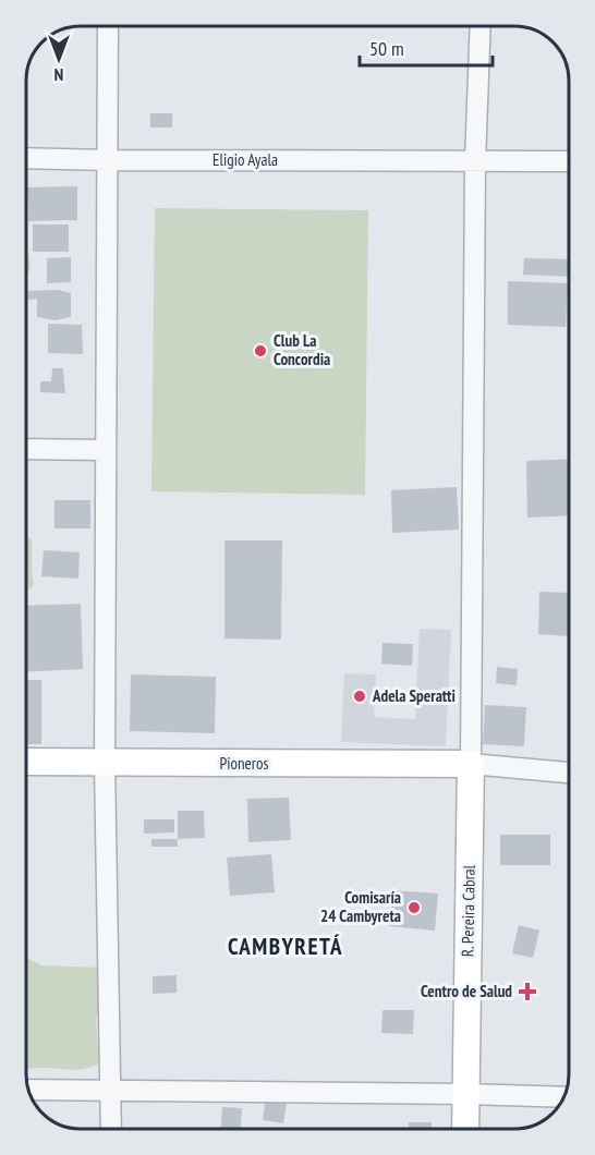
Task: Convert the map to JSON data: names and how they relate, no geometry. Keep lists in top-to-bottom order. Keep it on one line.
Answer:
{"streets":{"main road":["Pioneros","R. Pereira Cabral"],"street":["Eligio Ayala"]},"crossings":[["Pioneros","R. Pereira Cabral"]],"districts":["CAMBYRETÁ"],"places":{"other":["Club La Concordia","Adela Speratti","Comisaría 24 Cambyreta"],"health":["Centro de Salud"]},"scale_bar":"50 m","north":"bottom"}
